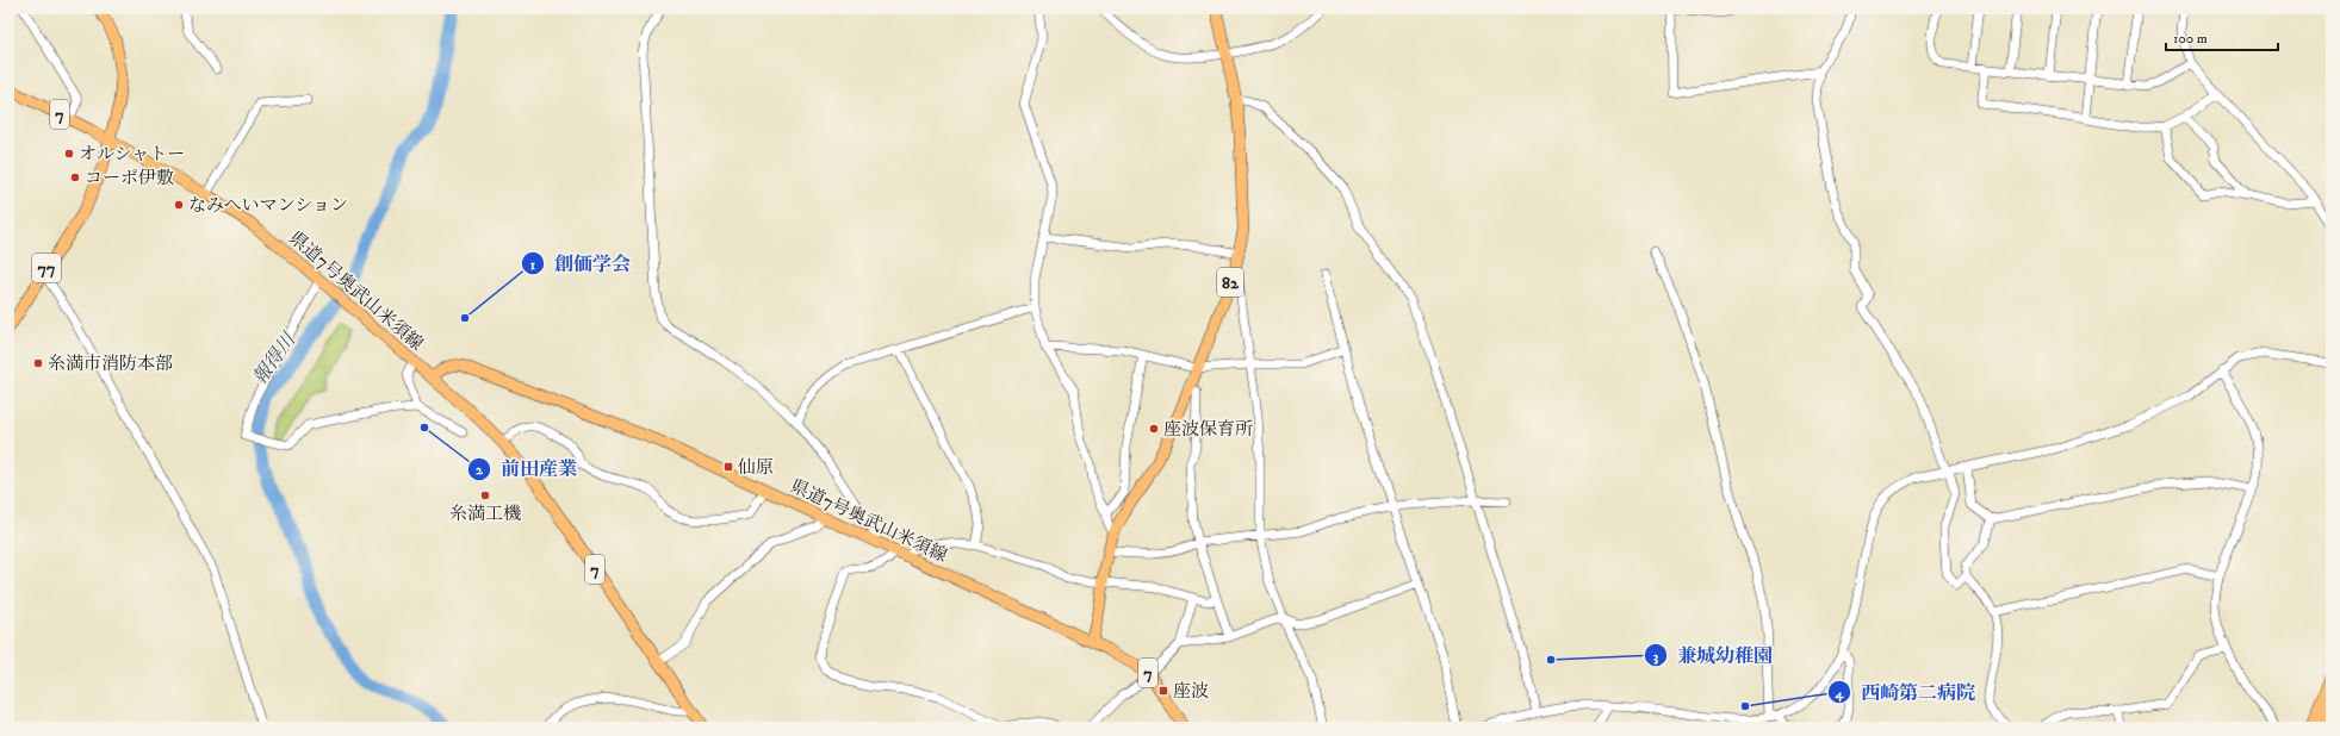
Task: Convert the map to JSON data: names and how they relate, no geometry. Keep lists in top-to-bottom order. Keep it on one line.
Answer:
{"streets":{"main road":["7","77","82","県道7号奥武山米須線"]},"crossings":[["77","県道7号奥武山米須線"],["82","県道7号奥武山米須線"]],"water":["報得川"],"places":{"other":["オルシャトー","コーポ伊敷","なみへいマンション","創価学会","糸満市消防本部","前田産業","座波保育所","糸満工機","兼城幼稚園","西崎第二病院"],"transit":["仙原","座波"]},"scale_bar":"100 m"}
